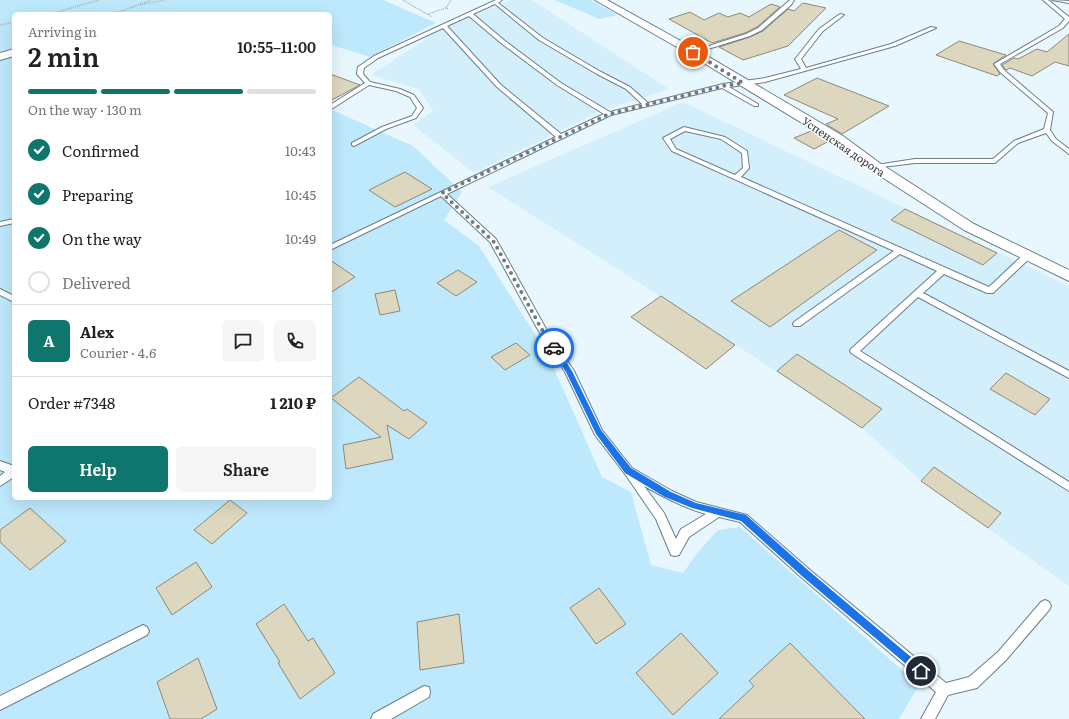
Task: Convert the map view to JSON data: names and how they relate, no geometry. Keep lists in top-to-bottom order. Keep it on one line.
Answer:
{"streets":{"street":["Успенская дорога"]},"page":{"heading":["2 min","Arriving in","10:55–11:00"],"panel":["Alex","Courier · 4.6","Order #7348","1 210 ₽"],"bar":"On the way · 130 m","list":[["Confirmed","10:43"],["Preparing","10:45"],["On the way","10:49"],"Delivered"],"round":"A","buttons":["Help","Share"]}}
